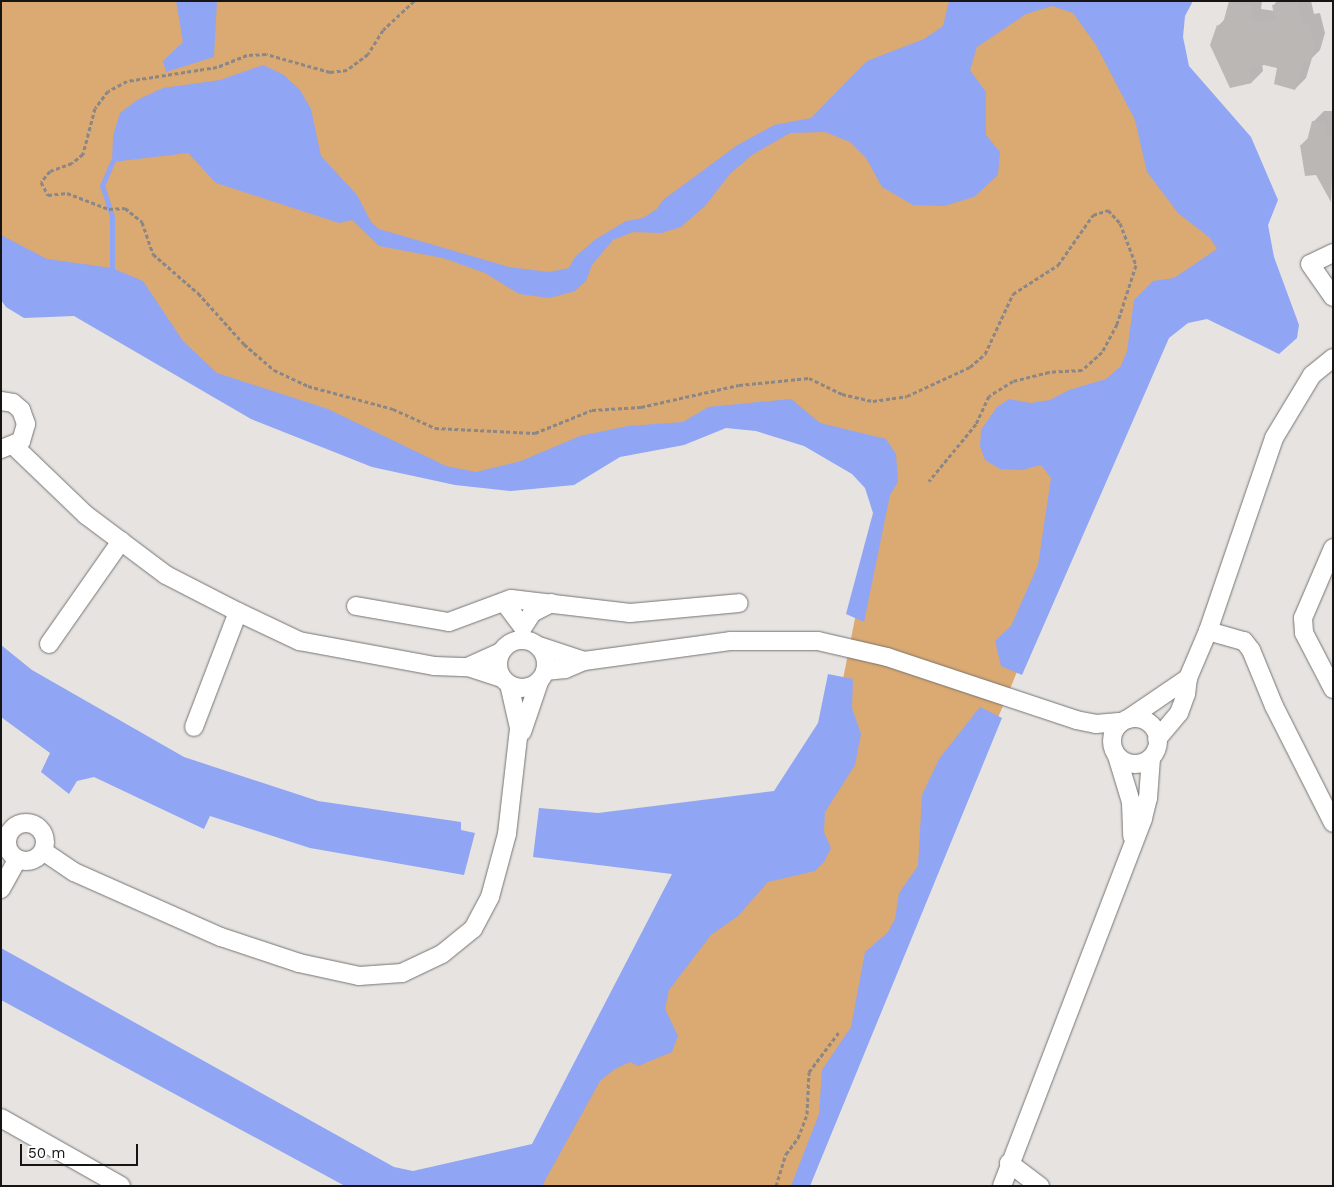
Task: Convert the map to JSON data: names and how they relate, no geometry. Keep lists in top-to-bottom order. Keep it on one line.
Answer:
{"scale_bar":"50 m"}
